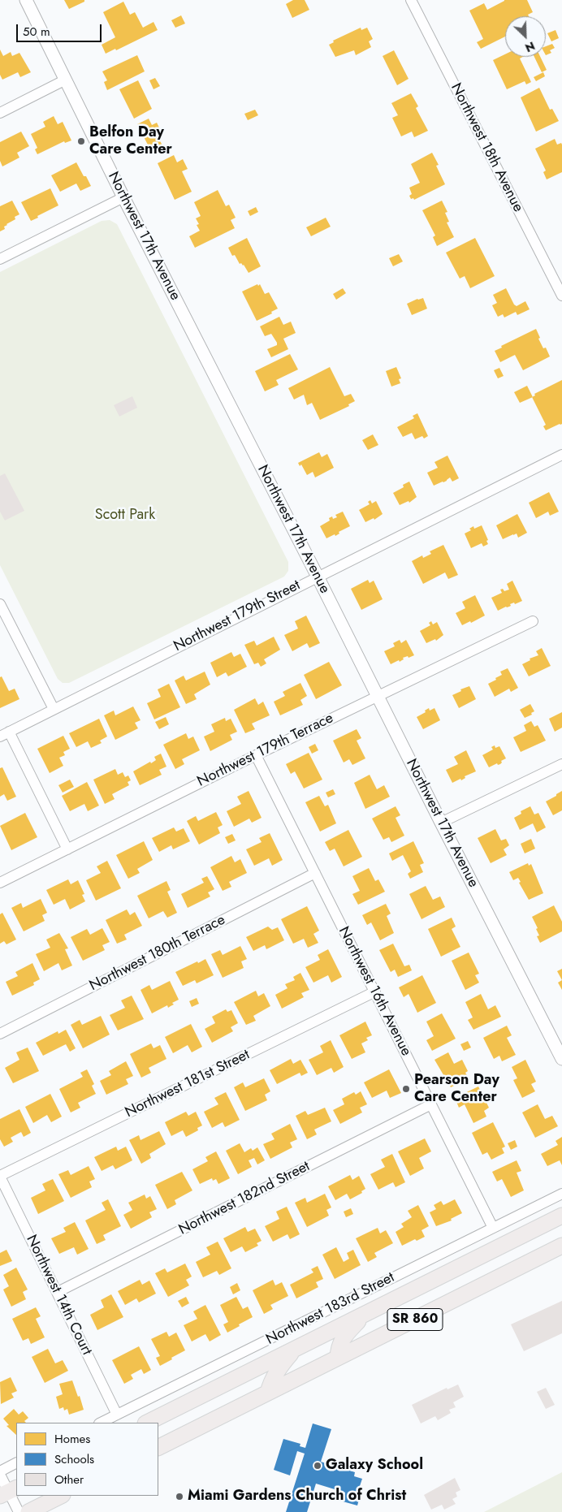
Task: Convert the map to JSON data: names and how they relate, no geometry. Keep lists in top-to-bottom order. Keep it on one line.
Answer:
{"streets":{"main road":["Northwest 183rd Street","SR 860"],"street":["Northwest 18th Avenue","Northwest 17th Avenue","Northwest 179th Street","Northwest 179th Terrace","Northwest 180th Terrace","Northwest 16th Avenue","Northwest 181st Street","Northwest 182nd Street","Northwest 14th Court"]},"crossings":[["Northwest 17th Avenue","Northwest 179th Street"],["Northwest 17th Avenue","Northwest 179th Terrace"],["Northwest 179th Terrace","Northwest 16th Avenue"],["Northwest 180th Terrace","Northwest 16th Avenue"],["Northwest 16th Avenue","Northwest 181st Street"],["Northwest 16th Avenue","Northwest 182nd Street"],["Northwest 16th Avenue","Northwest 183rd Street"],["Northwest 181st Street","Northwest 14th Court"],["Northwest 182nd Street","Northwest 14th Court"],["Northwest 14th Court","Northwest 183rd Street"]],"parks":["Scott Park"],"places":["Belfon Day Care Center","Pearson Day Care Center","Galaxy School","Miami Gardens Church of Christ"],"legend":["Homes","Schools","Other"],"scale_bar":"50 m","north":"bottom right"}
